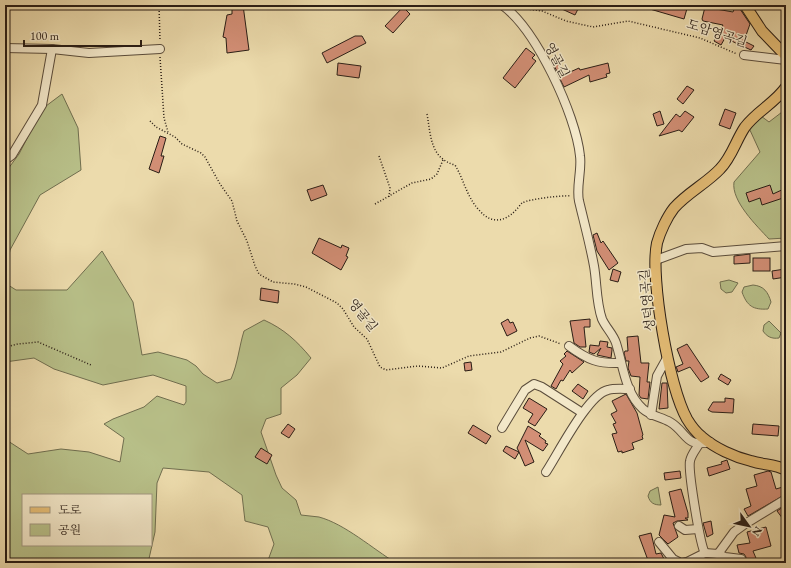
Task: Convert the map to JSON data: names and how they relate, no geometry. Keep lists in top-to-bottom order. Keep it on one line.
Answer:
{"streets":{"main road":["성덕영곡길"],"street":["도암영곡길","영골길"]},"crossings":[["도암영곡길","영골길"]],"legend":["도로","공원"],"scale_bar":"100 m","north":"bottom right"}
